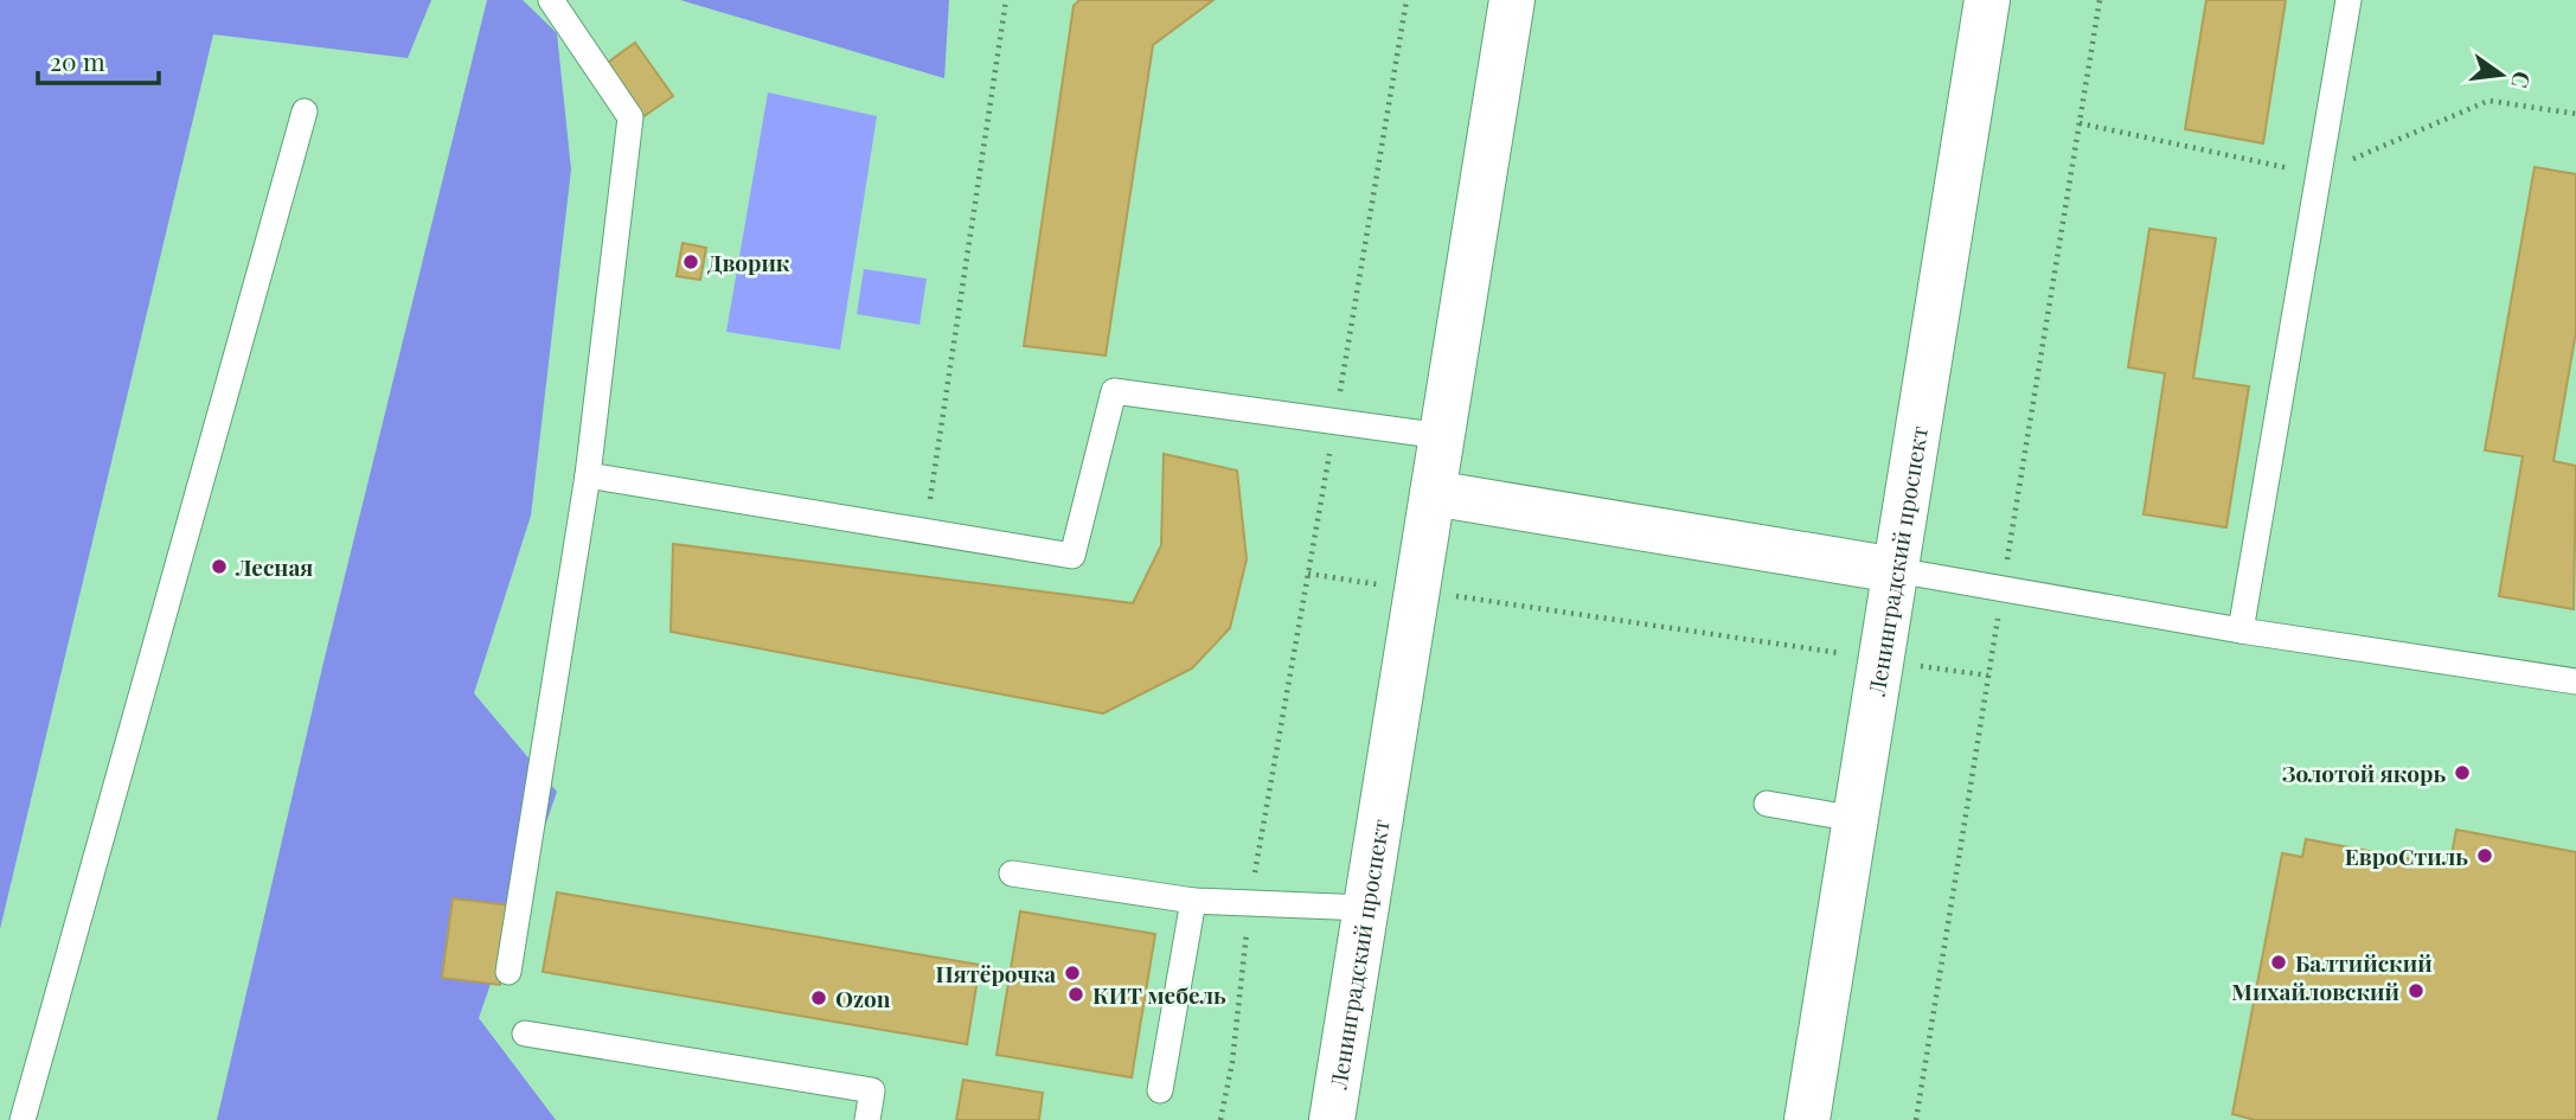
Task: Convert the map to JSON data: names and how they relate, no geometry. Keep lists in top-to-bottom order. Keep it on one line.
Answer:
{"streets":{"main road":["Ленинградский проспект"]},"places":["Дворик","Лесная","Золотой якорь","ЕвроСтиль","Балтийский","Пятёрочка","Михайловский","КИТ мебель","Ozon"],"scale_bar":"20 m","north":"right"}
